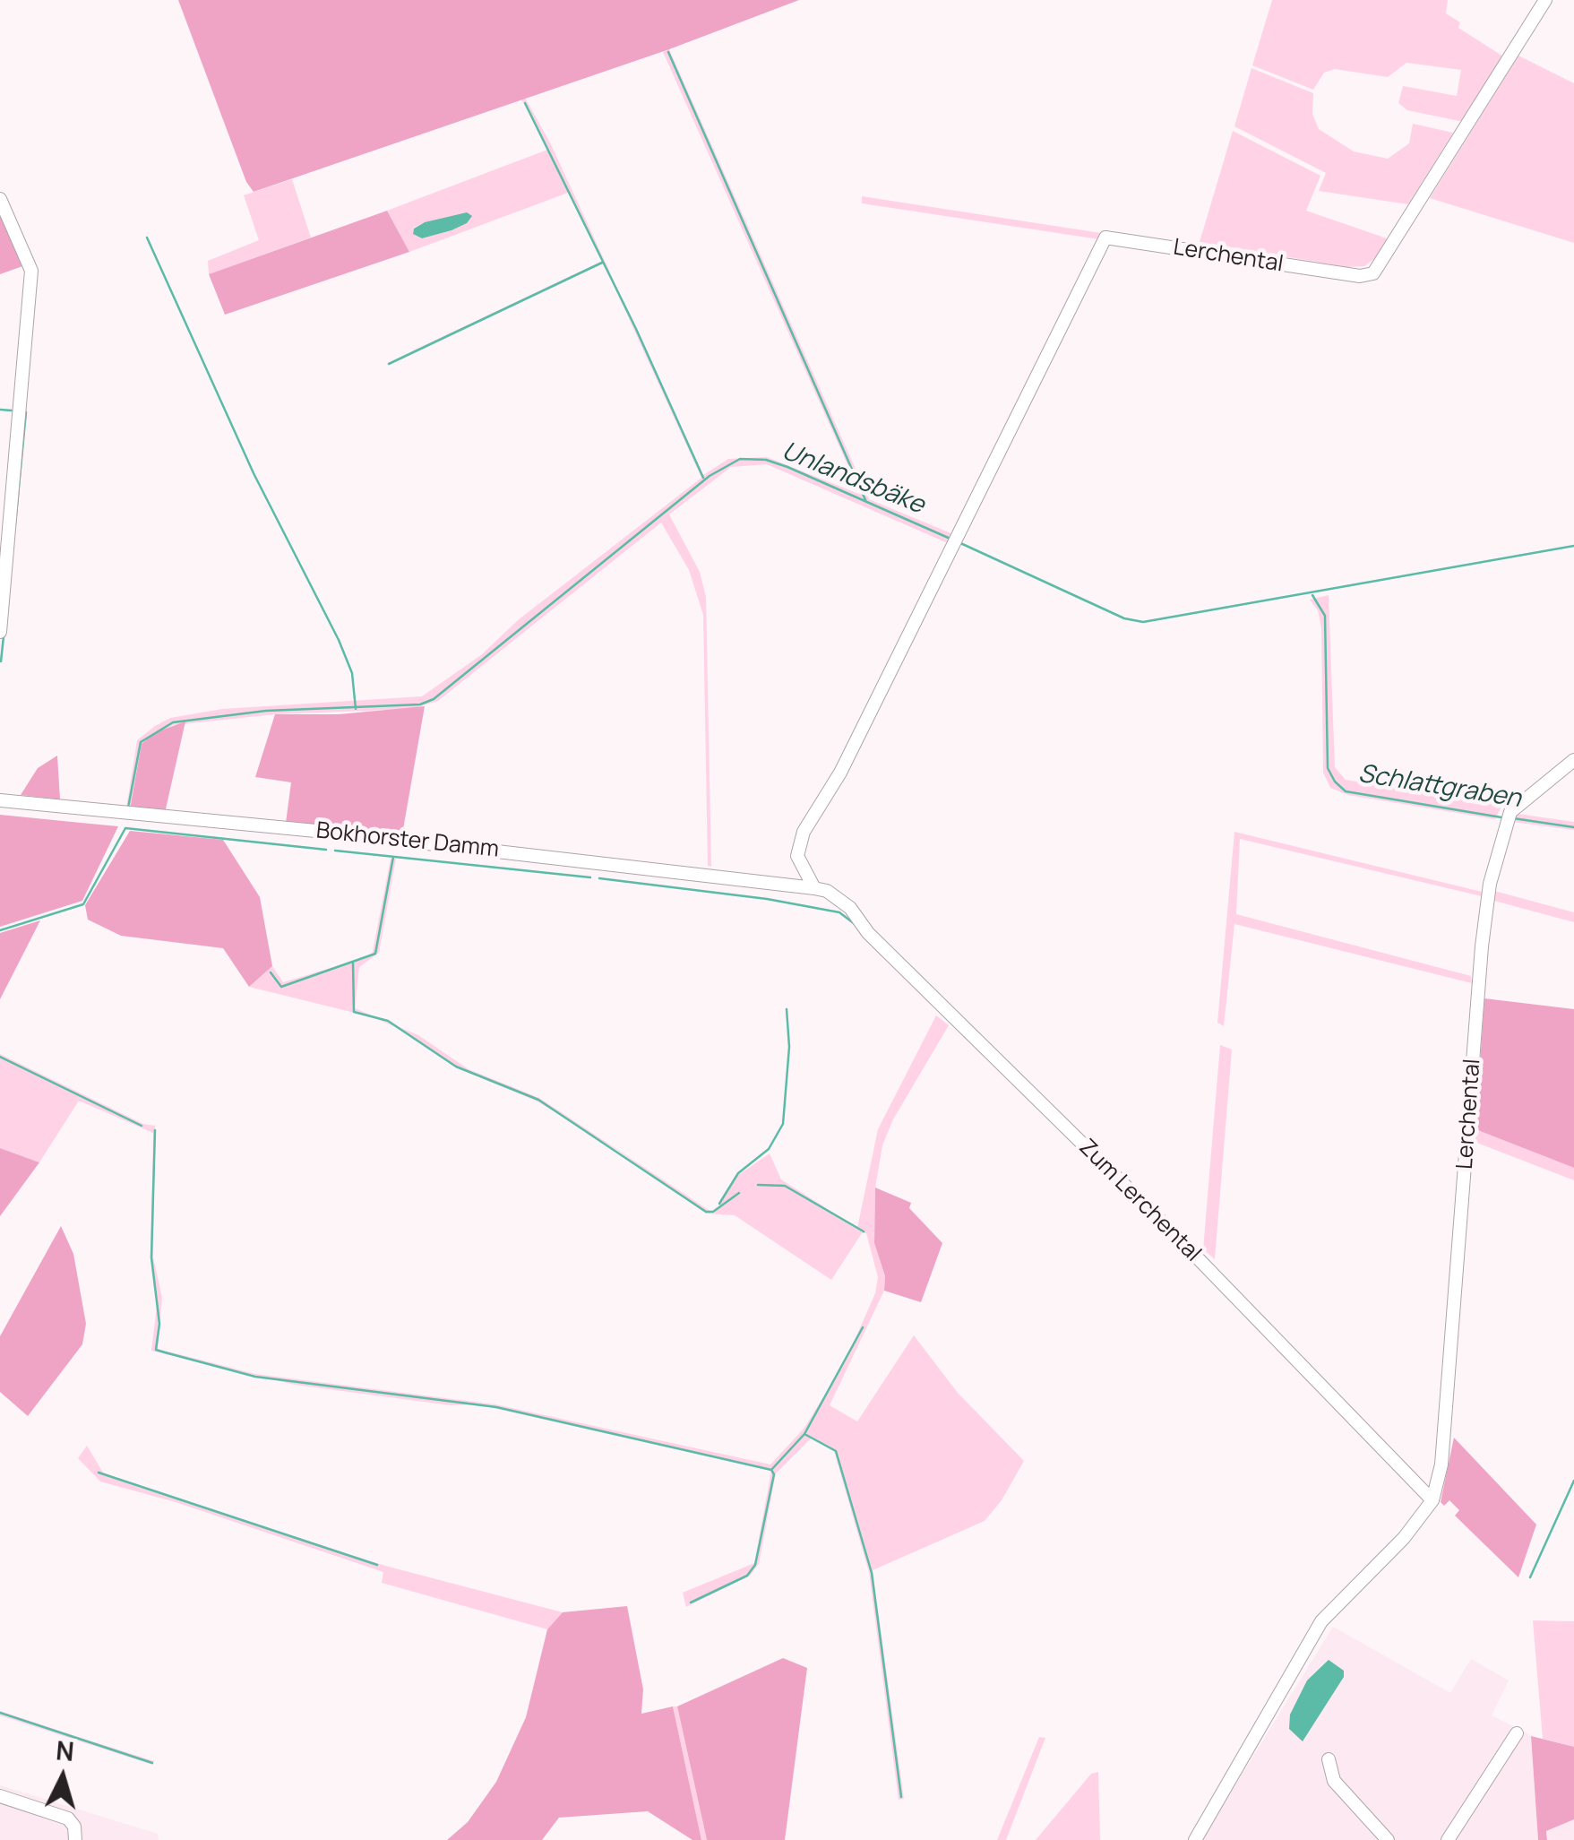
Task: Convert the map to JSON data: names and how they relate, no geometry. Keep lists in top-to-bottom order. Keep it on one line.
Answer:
{"streets":{"street":["Lerchental","Bokhorster Damm","Zum Lerchental"]},"crossings":[["Lerchental","Bokhorster Damm"],["Lerchental","Zum Lerchental"],["Bokhorster Damm","Zum Lerchental"]],"water":["Unlandsbäke","Schlattgraben"],"north":"top"}
